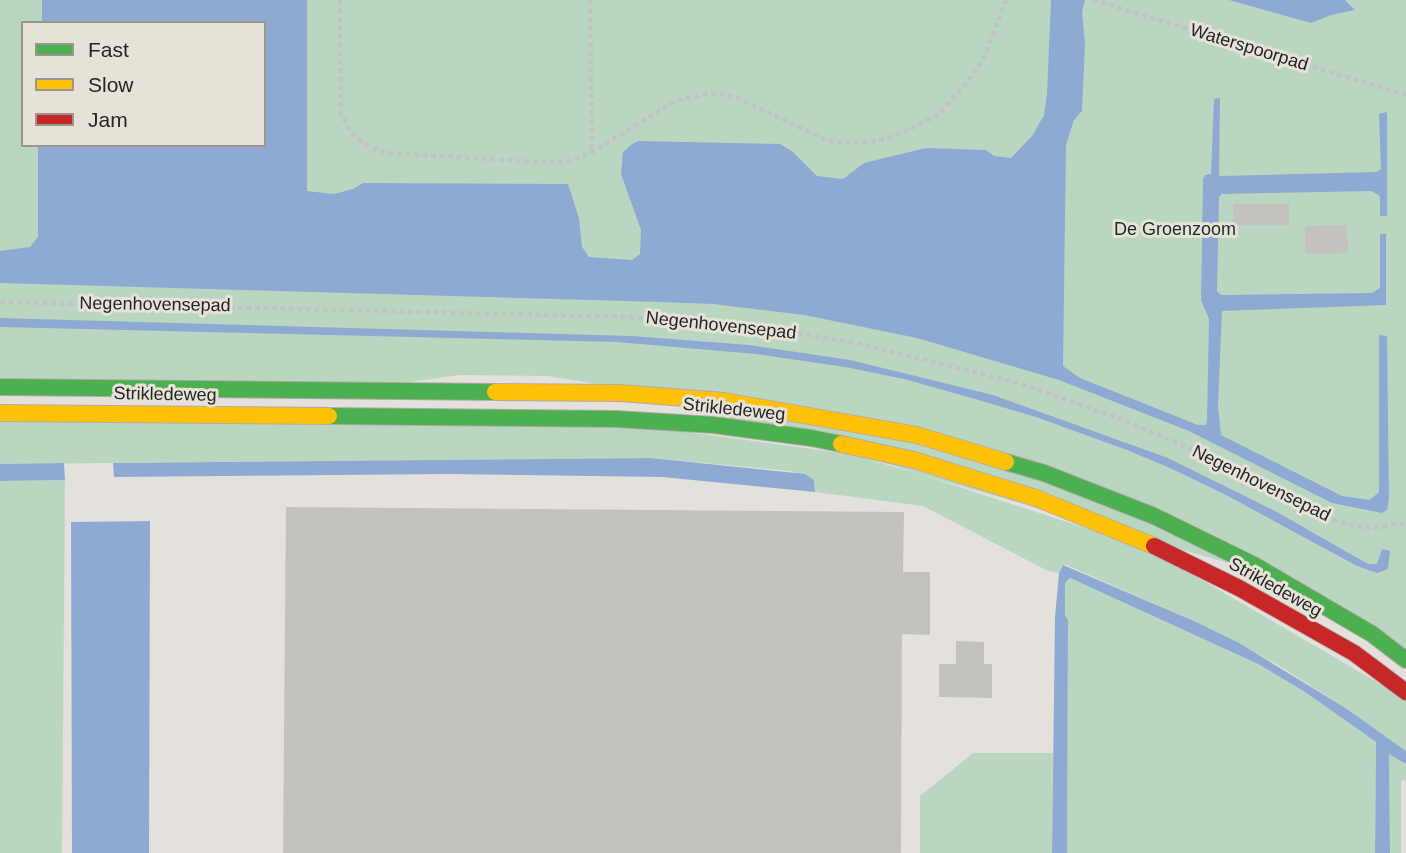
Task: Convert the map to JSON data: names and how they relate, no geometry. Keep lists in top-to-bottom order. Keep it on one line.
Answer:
{"streets":{"main road":["Strikledeweg"],"path":["Waterspoorpad","Negenhovensepad"]},"parks":["De Groenzoom"],"legend":["Fast","Slow","Jam"]}
